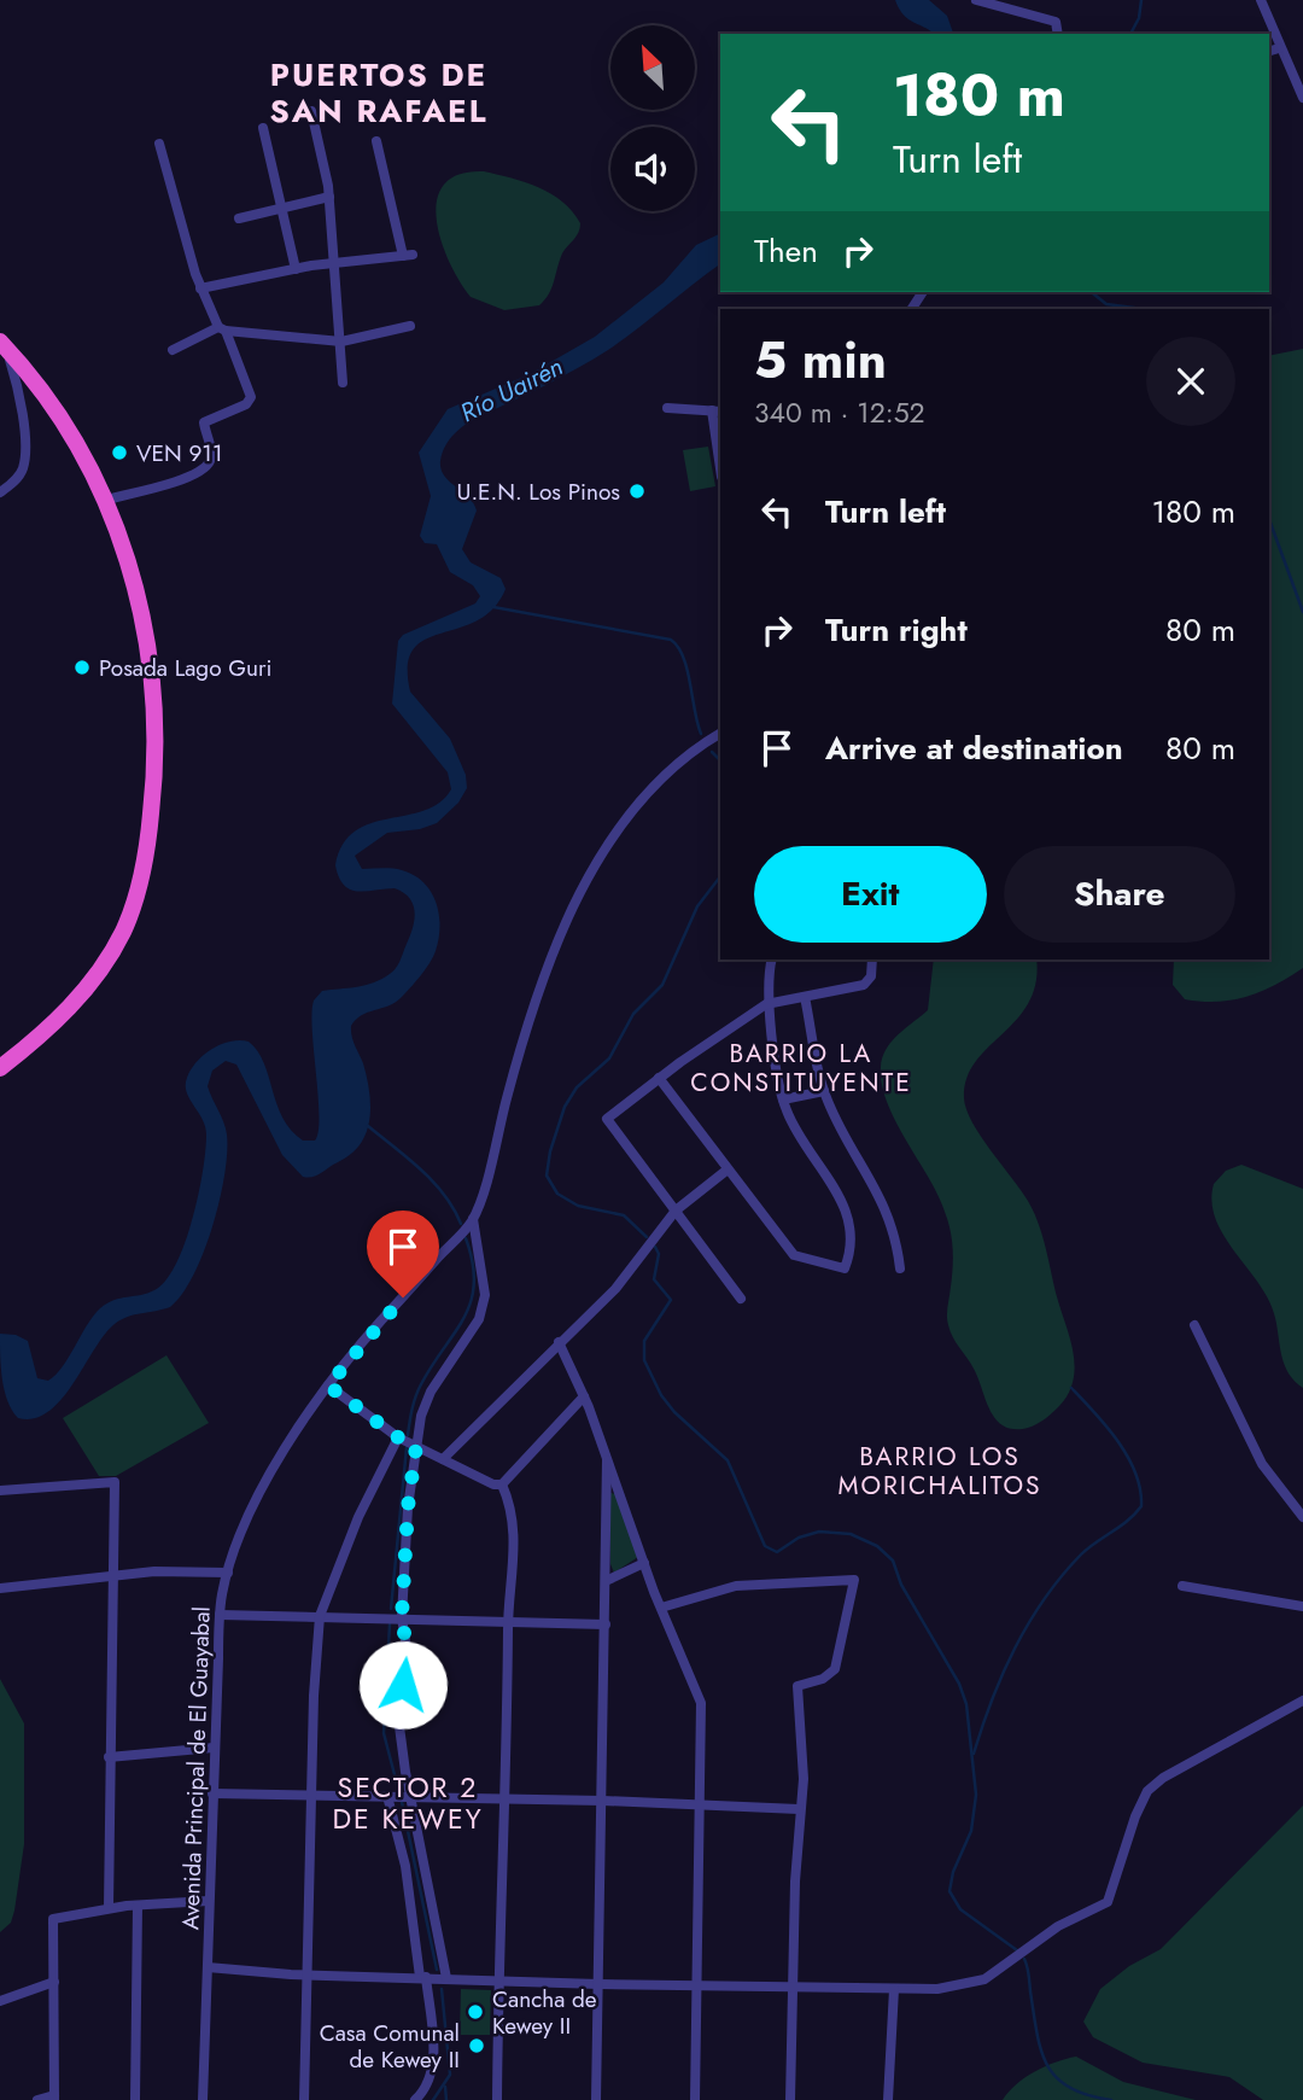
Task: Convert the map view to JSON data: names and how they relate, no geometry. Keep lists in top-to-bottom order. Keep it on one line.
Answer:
{"streets":{"street":["Avenida Principal de El Guayabal"]},"districts":["PUERTOS DE SAN RAFAEL","BARRIO LA CONSTITUYENTE","BARRIO LOS MORICHALITOS","SECTOR 2 DE KEWEY"],"water":["Río Uairén"],"places":["VEN 911","U.E.N. Los Pinos","Posada Lago Guri","Cancha de Kewey II","Casa Comunal de Kewey II"],"north":"top left","page":{"turn":["180 m","Turn left"],"then":"Then","heading":["5 min","340 m · 12:52"],"list":[{"name":"Turn left","value":"180 m"},{"name":"Turn right","value":"80 m"},{"name":"Arrive at destination","value":"80 m"}],"buttons":["Exit","Share"]}}
